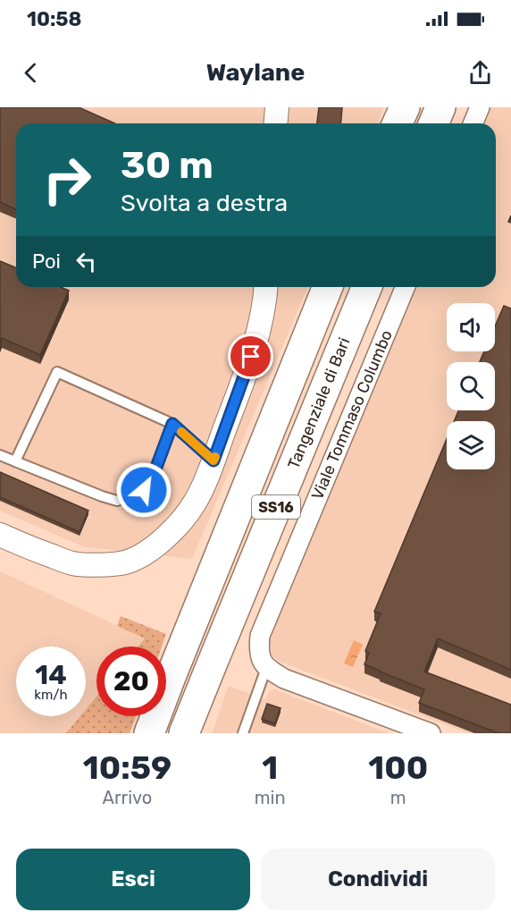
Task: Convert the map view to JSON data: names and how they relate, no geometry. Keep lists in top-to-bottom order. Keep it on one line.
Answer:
{"streets":{"highway":["Tangenziale di Bari","SS16"],"street":["Viale Tommaso Columbo"]},"page":{"status":"10:58","header":"Waylane","turn":["30 m","Svolta a destra"],"then":"Poi","speed":"14 km/h","limit":"20","eta":["10:59","Arrivo","1","min","100","m"],"buttons":["Esci","Condividi"]}}
